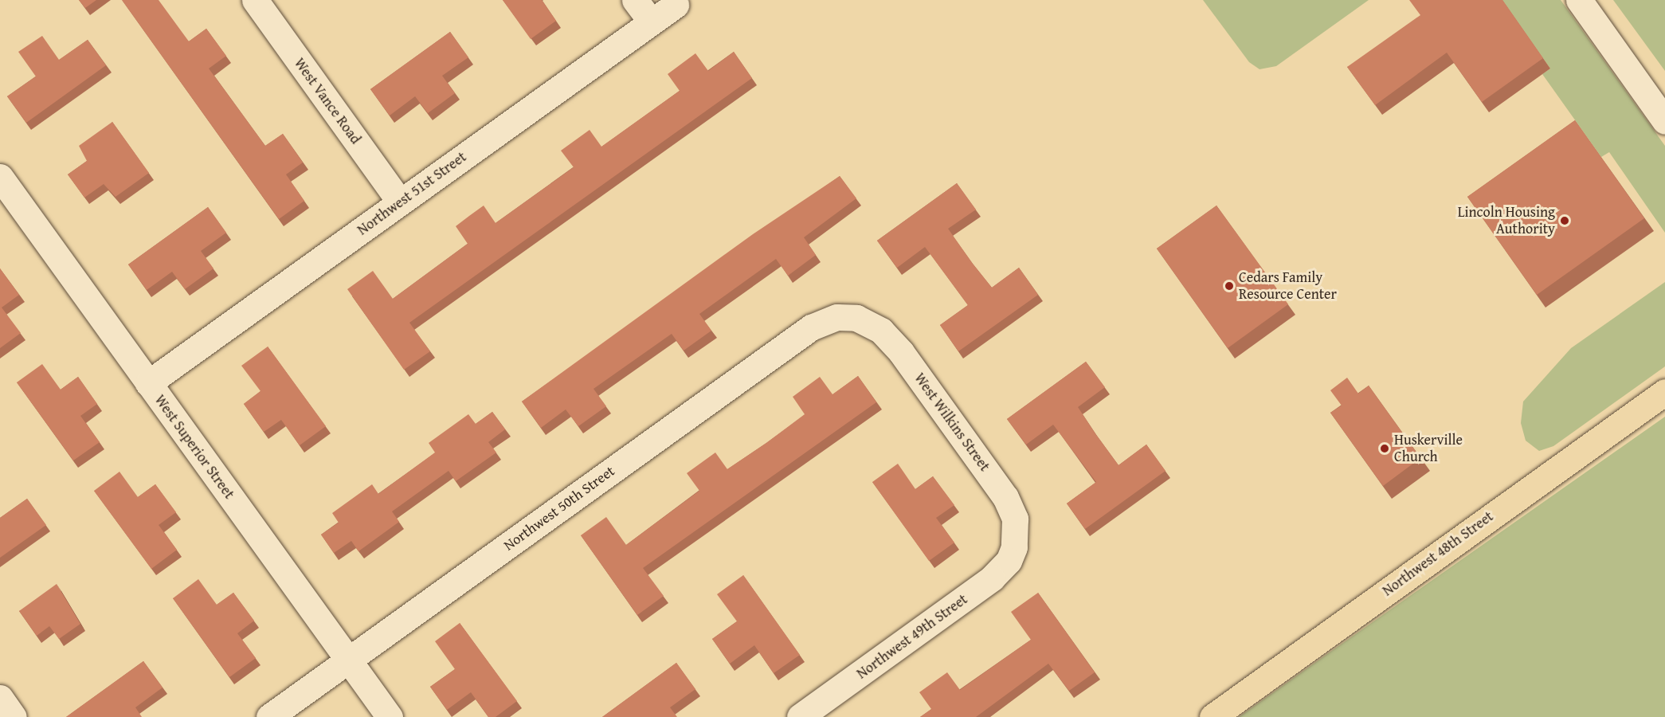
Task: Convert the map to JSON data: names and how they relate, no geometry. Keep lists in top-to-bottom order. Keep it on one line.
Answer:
{"streets":{"main road":["Northwest 48th Street"],"street":["West Vance Road","Northwest 51st Street","West Wilkins Street","West Superior Street","Northwest 50th Street","Northwest 49th Street"]},"crossings":[["West Vance Road","Northwest 51st Street"],["Northwest 51st Street","West Superior Street"],["West Wilkins Street","Northwest 50th Street"],["West Wilkins Street","Northwest 49th Street"],["West Superior Street","Northwest 50th Street"]],"places":["Lincoln Housing Authority","Cedars Family Resource Center","Huskerville Church"]}
